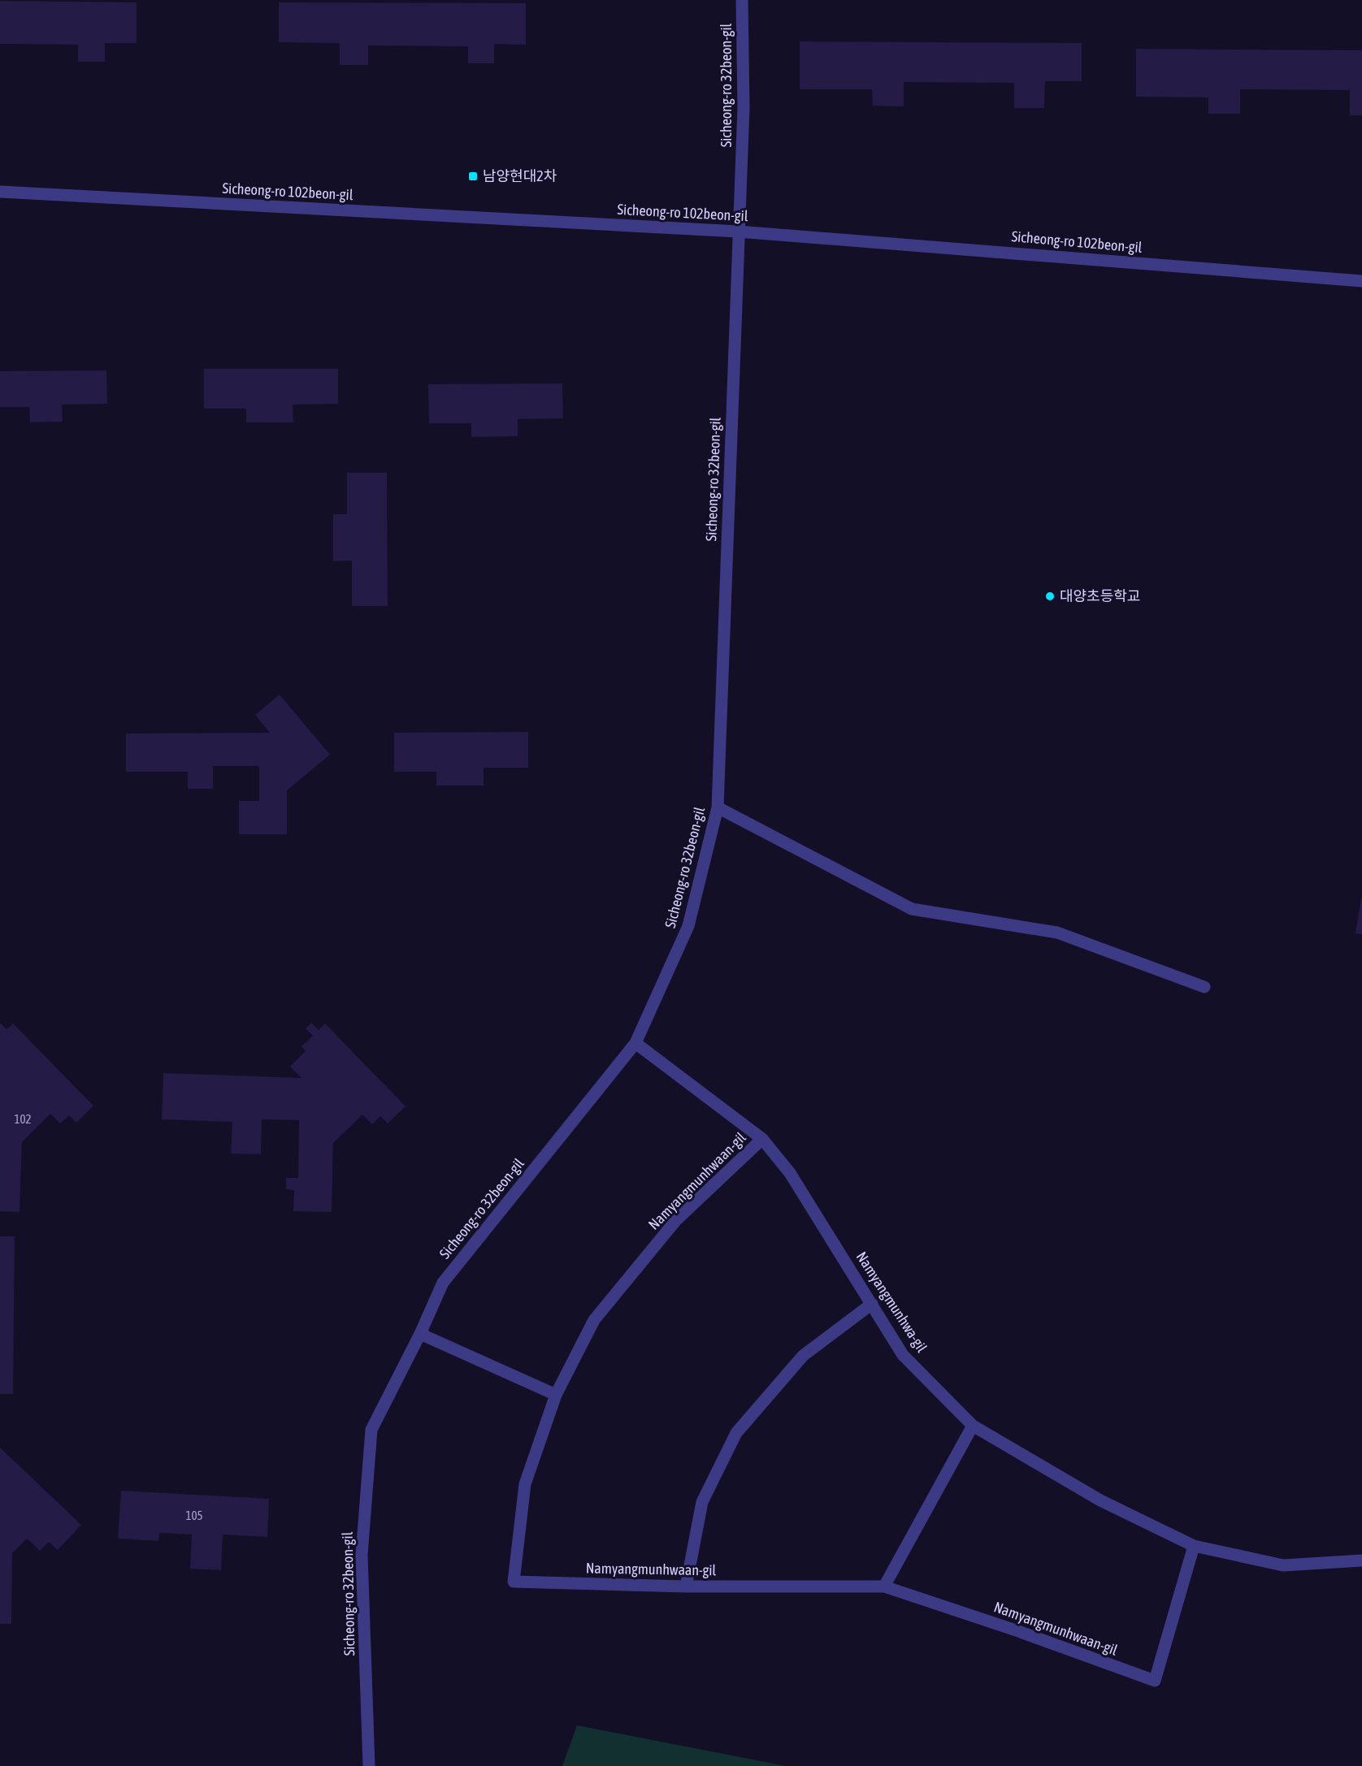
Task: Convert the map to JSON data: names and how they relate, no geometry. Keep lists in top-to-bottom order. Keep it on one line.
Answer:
{"streets":{"street":["Sicheong-ro 32beon-gil","Sicheong-ro 102beon-gil","Namyangmunhwaan-gil","Namyangmunhwa-gil"]},"crossings":[["Sicheong-ro 32beon-gil","Sicheong-ro 102beon-gil"],["Sicheong-ro 32beon-gil","Namyangmunhwa-gil"],["Namyangmunhwaan-gil","Namyangmunhwa-gil"]],"places":{"transit":["남양현대2차"],"other":["대양초등학교"]},"house_numbers":["102","105"]}
